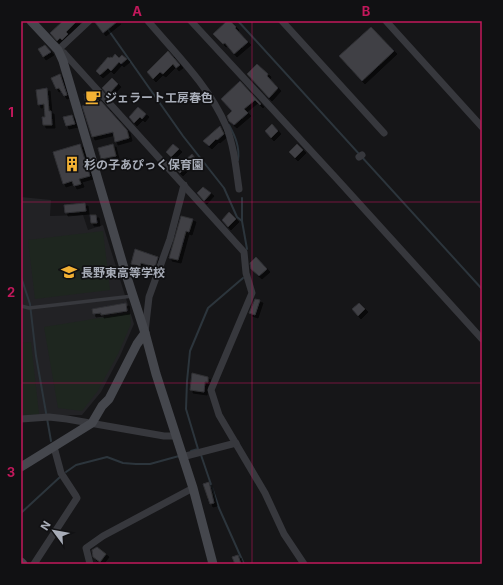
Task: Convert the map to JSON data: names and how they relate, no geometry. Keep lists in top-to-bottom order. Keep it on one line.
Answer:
{"places":{"cafe":["ジェラート工房春色"],"building":["杉の子あぴっく保育園"],"school or university":["長野東高等学校"]},"north":"top left","grid":{"columns":["A","B"],"rows":["1","2","3"]}}
